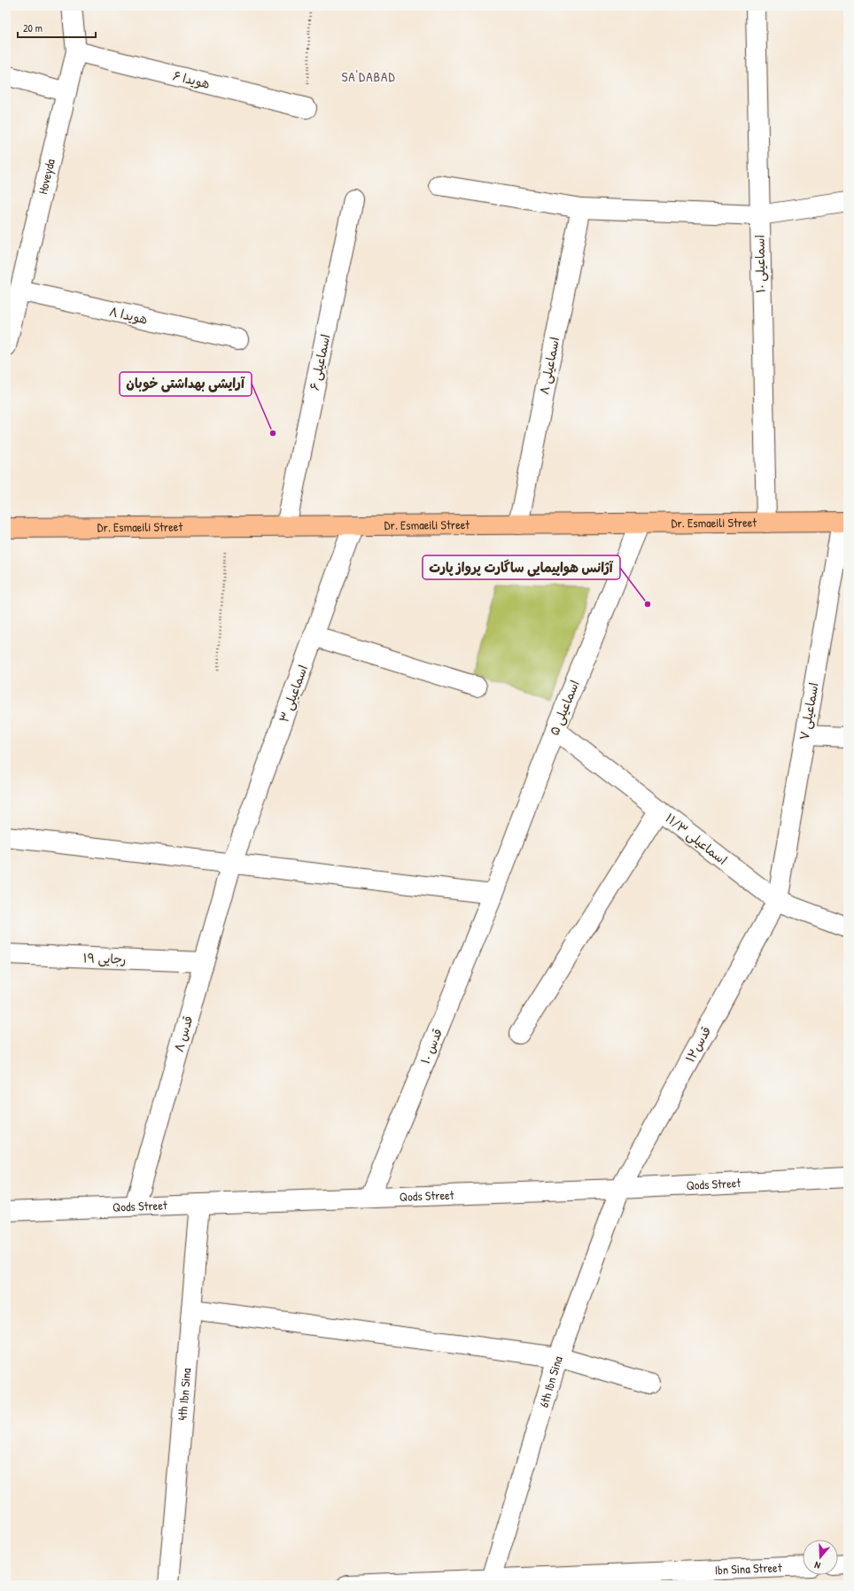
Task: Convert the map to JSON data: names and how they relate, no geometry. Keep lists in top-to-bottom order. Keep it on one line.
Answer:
{"streets":{"main road":["Dr. Esmaeili Street"],"street":["هویدا ۶","Hoveyda","اسماعیلی ۱۰","هویدا ۸","اسماعیلی ۶","اسماعیلی ۸","اسماعیلی ۳","اسماعیلی ۵","اسماعیلی ۷","اسماعیلی ۱۱/۳","رجایی ۱۹","قدس ۸","قدس۱۲","قدس ۱۰","Qods Street","6th Ibn Sina","4th Ibn Sina","Ibn Sina Street"]},"crossings":[["هویدا ۶","Hoveyda"],["Hoveyda","هویدا ۸"],["اسماعیلی ۱۰","Dr. Esmaeili Street"],["اسماعیلی ۶","Dr. Esmaeili Street"],["اسماعیلی ۸","Dr. Esmaeili Street"],["Dr. Esmaeili Street","اسماعیلی ۳"],["Dr. Esmaeili Street","اسماعیلی ۵"],["Dr. Esmaeili Street","اسماعیلی ۷"],["اسماعیلی ۳","قدس ۸"],["اسماعیلی ۵","اسماعیلی ۱۱/۳"],["اسماعیلی ۵","قدس ۱۰"],["اسماعیلی ۷","اسماعیلی ۱۱/۳"],["اسماعیلی ۷","قدس۱۲"],["اسماعیلی ۱۱/۳","قدس۱۲"],["رجایی ۱۹","قدس ۸"],["قدس ۸","Qods Street"],["قدس۱۲","Qods Street"],["قدس۱۲","6th Ibn Sina"],["قدس ۱۰","Qods Street"],["Qods Street","6th Ibn Sina"],["Qods Street","4th Ibn Sina"],["6th Ibn Sina","Ibn Sina Street"]],"districts":["SA'DABAD"],"places":["آرایشی بهداشتی خوبان","آژانس هواپیمایی ساگارت پرواز پارت"],"scale_bar":"20 m","north":"bottom"}
